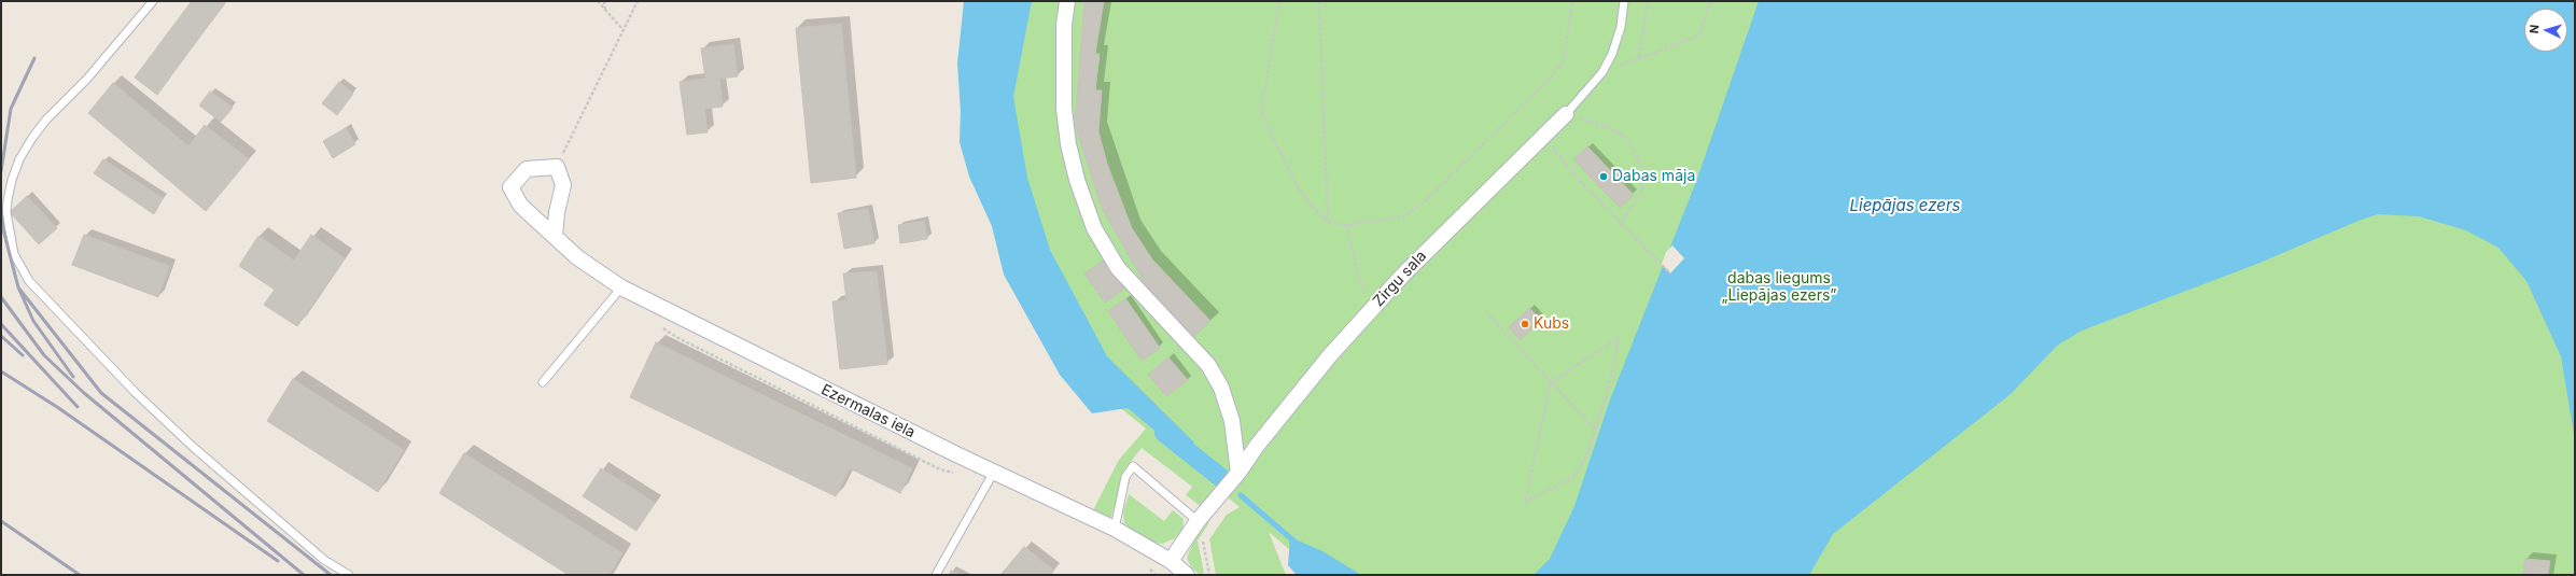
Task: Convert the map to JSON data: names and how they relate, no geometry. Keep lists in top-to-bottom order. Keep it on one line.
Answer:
{"streets":{"street":["Zirgu sala","Ezermalas iela"]},"crossings":[["Zirgu sala","Ezermalas iela"]],"water":["Liepājas ezers"],"parks":["dabas liegums „Liepājas ezers”"],"places":["Dabas māja","Kubs"],"north":"left"}
